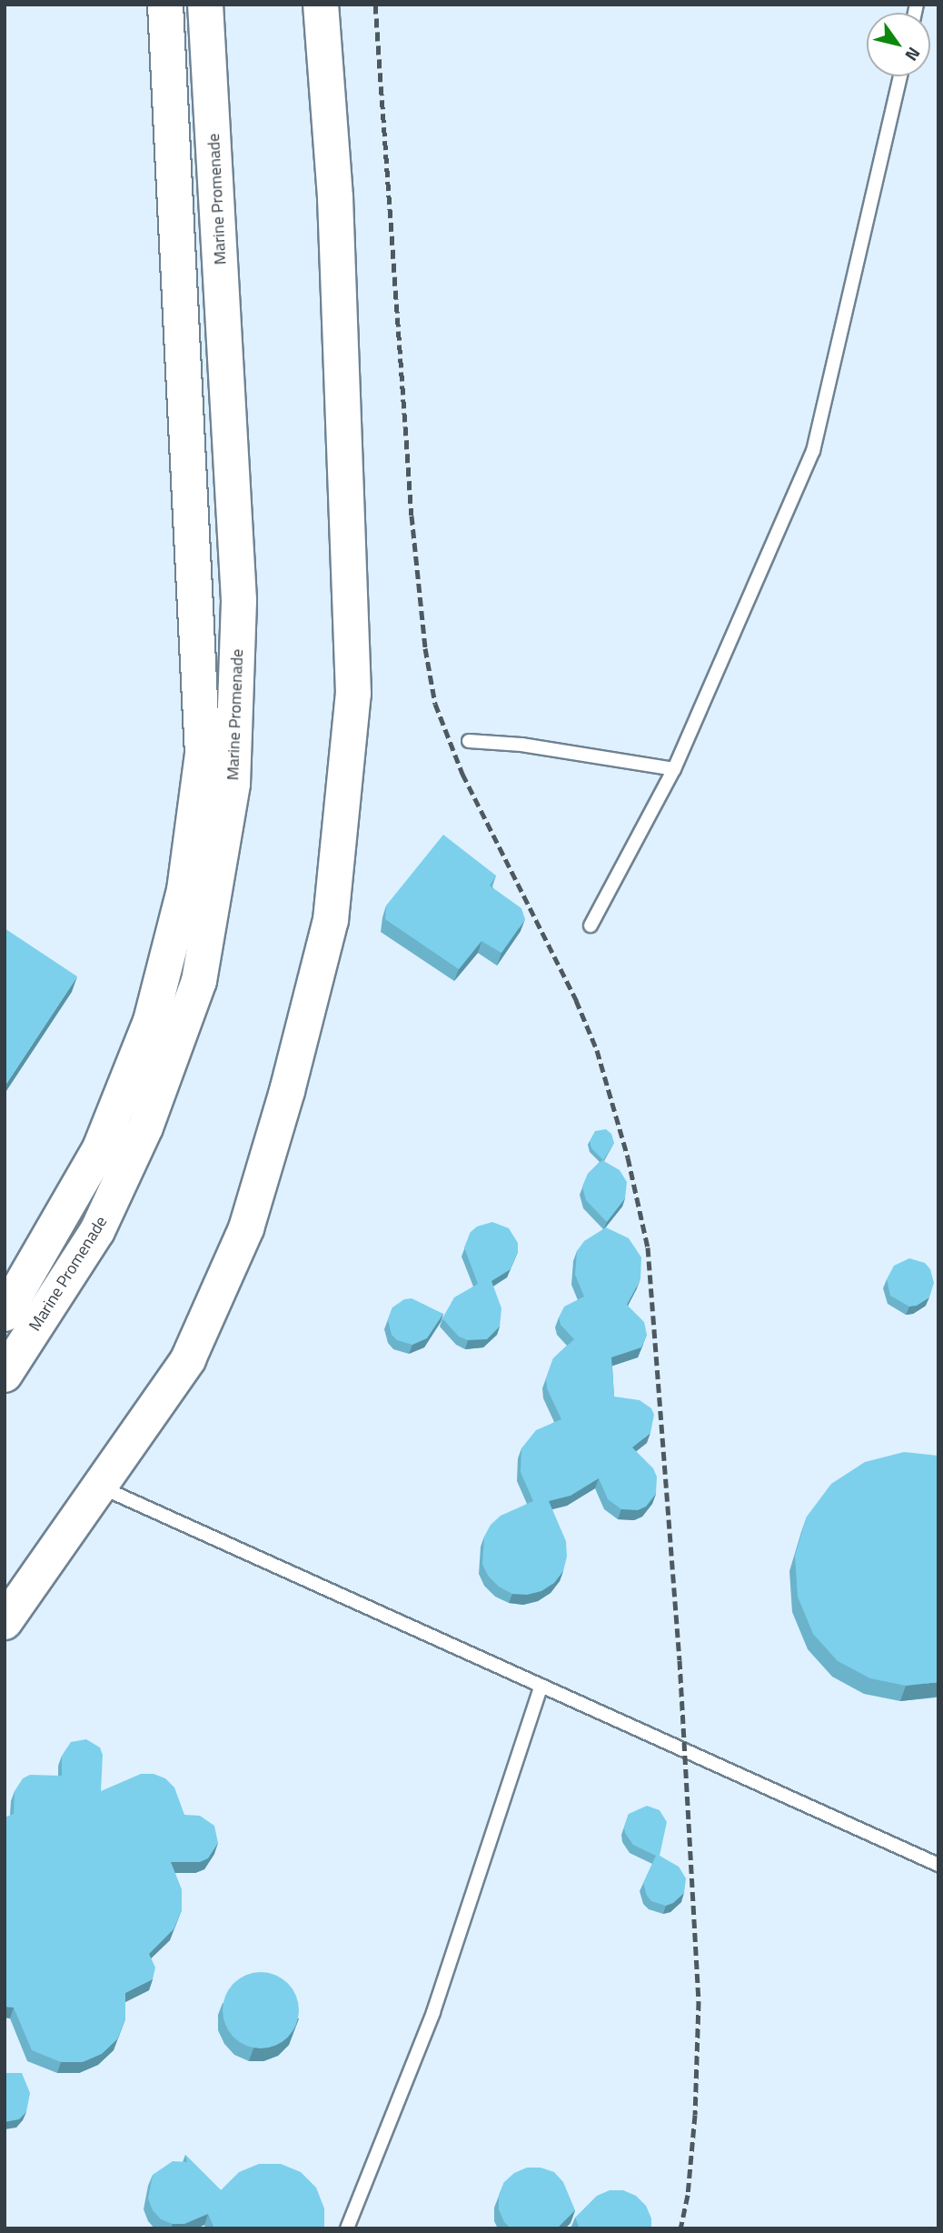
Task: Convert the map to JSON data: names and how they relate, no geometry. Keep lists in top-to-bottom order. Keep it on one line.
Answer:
{"streets":{"main road":["Marine Promenade"]},"north":"bottom right"}
